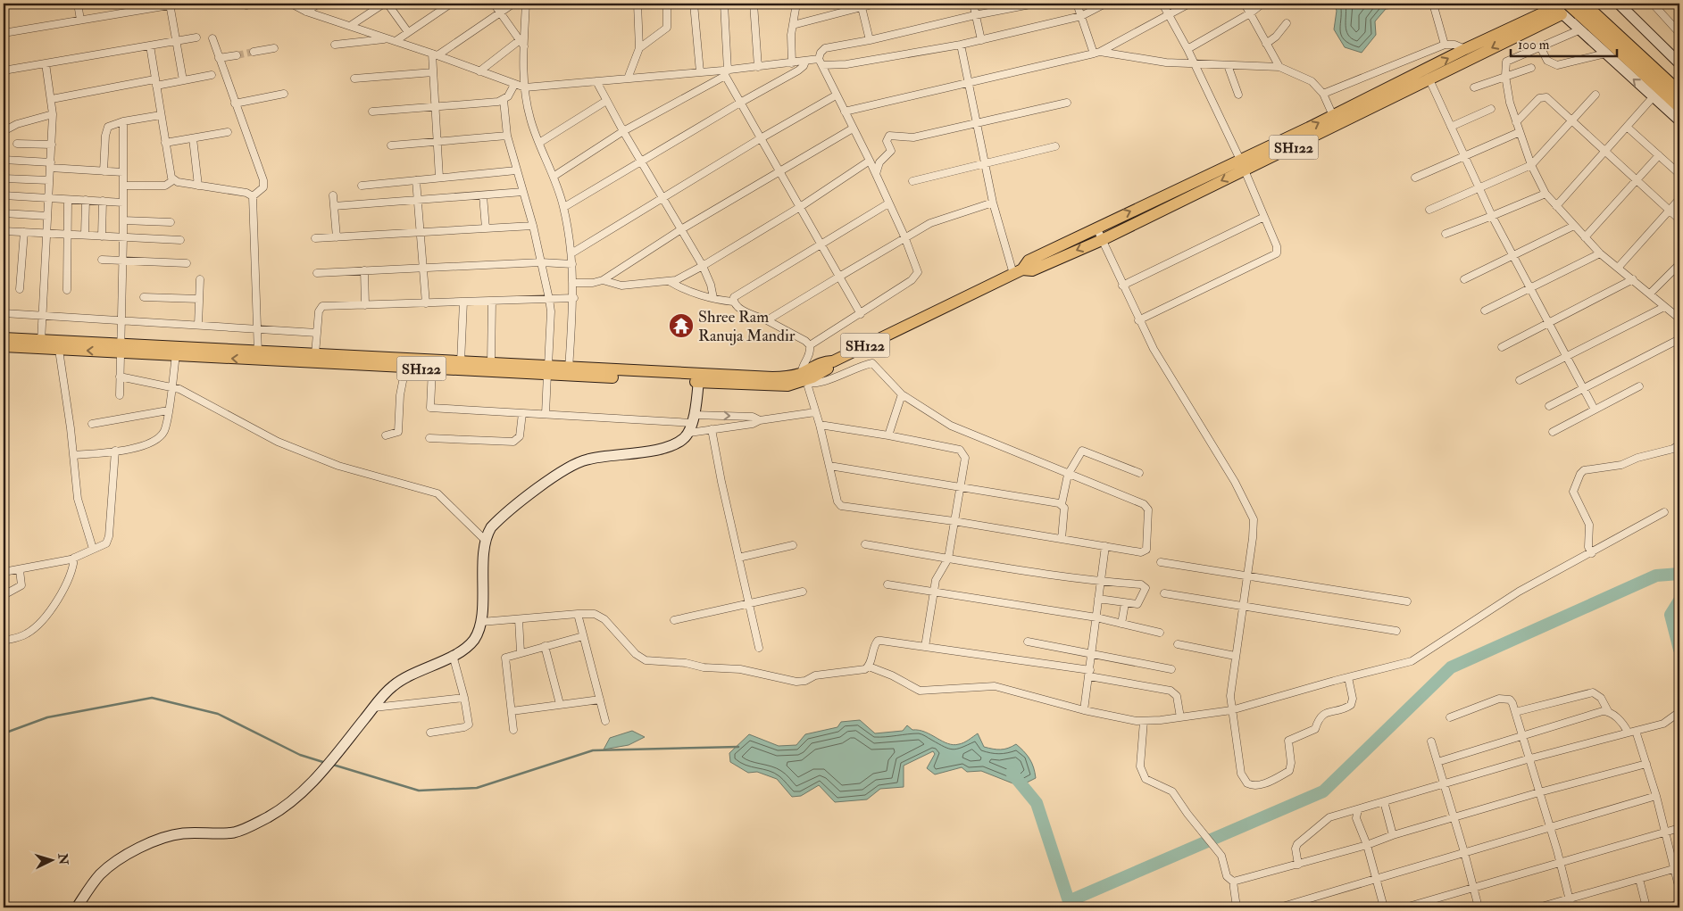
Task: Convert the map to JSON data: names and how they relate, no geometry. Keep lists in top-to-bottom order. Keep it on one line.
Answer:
{"streets":{"main road":["SH122"]},"places":{"temple":["Shree Ram Ranuja Mandir"]},"scale_bar":"100 m","north":"right"}
